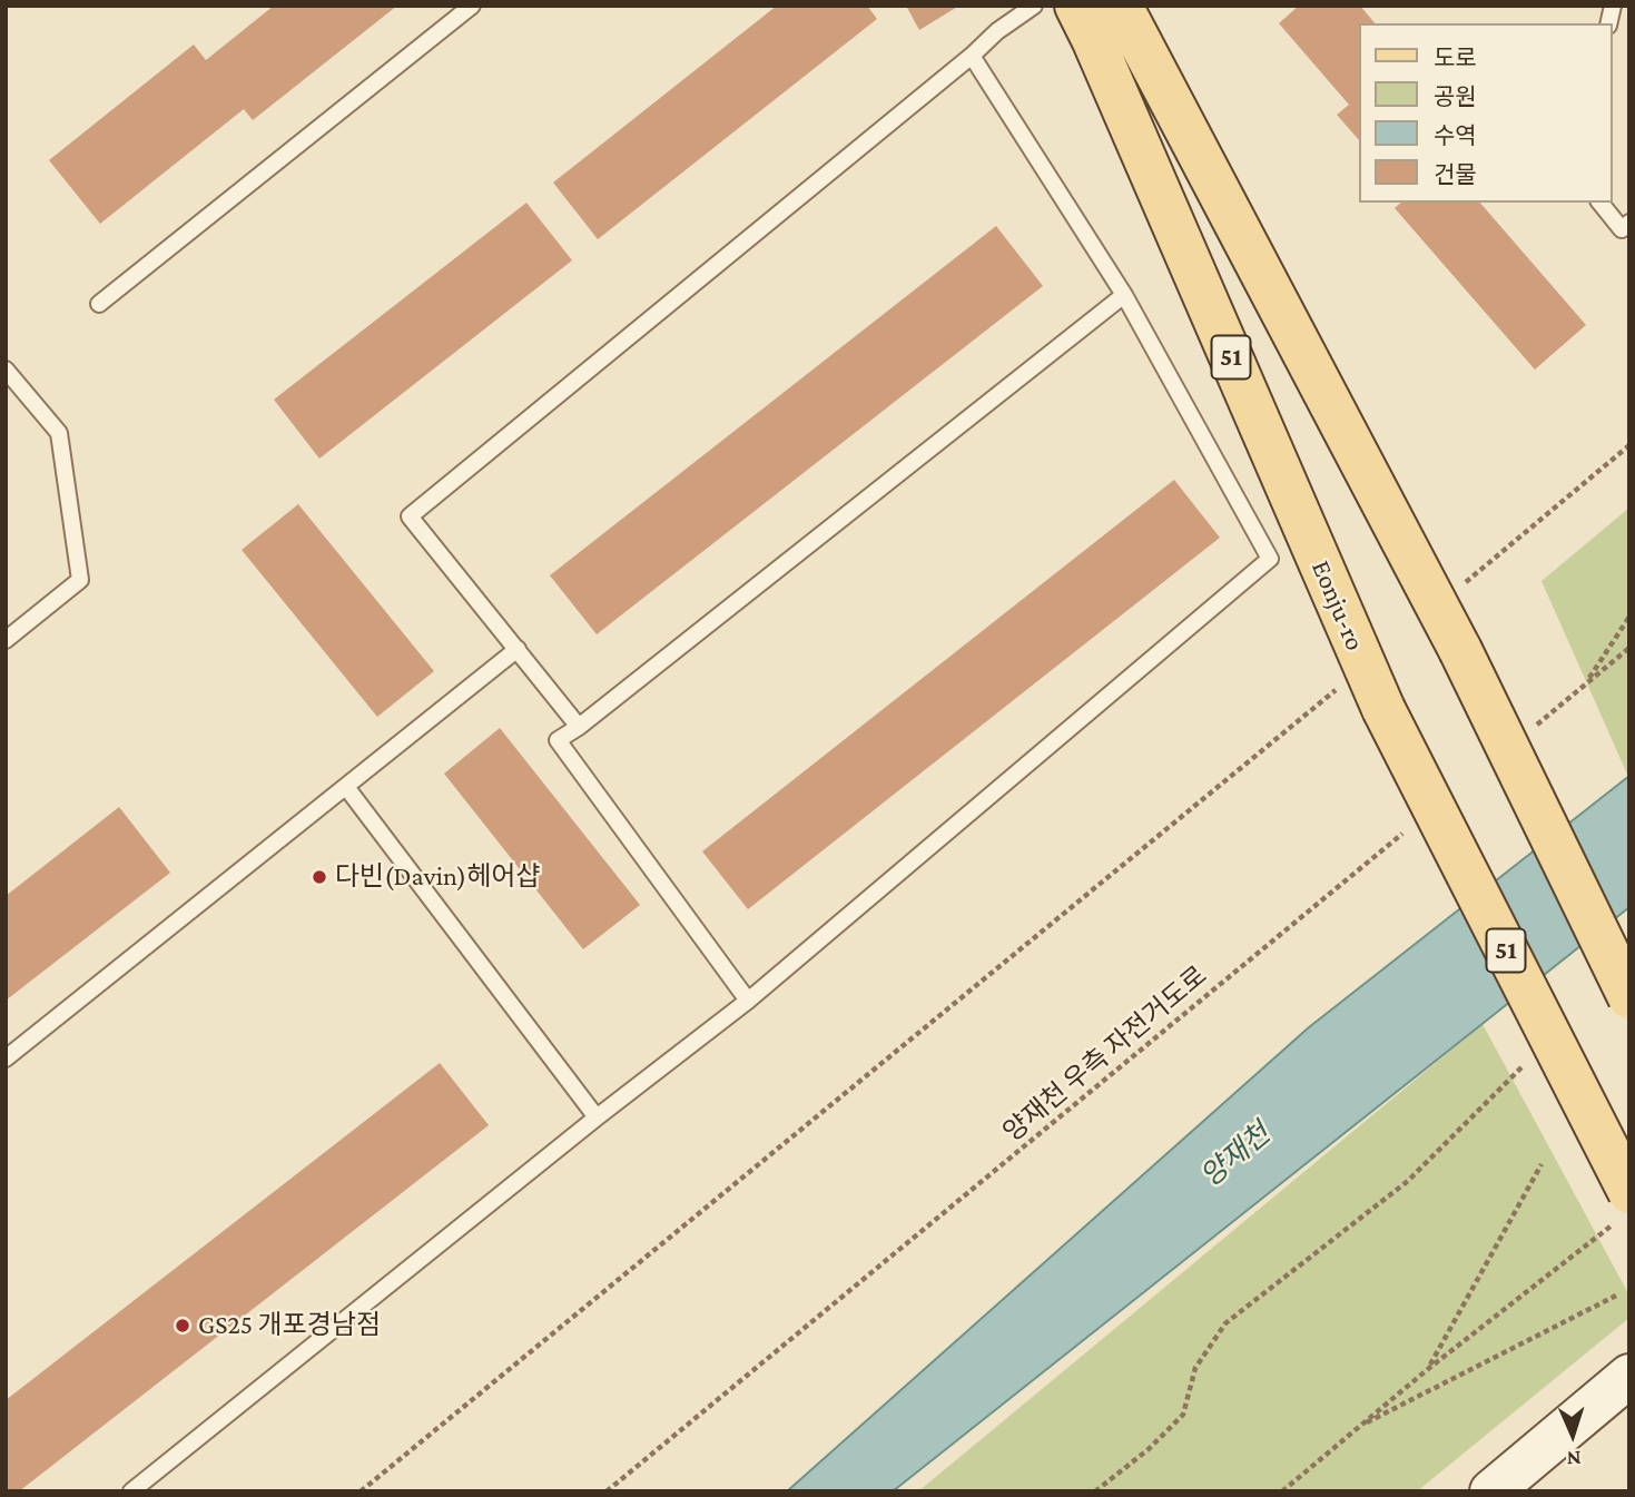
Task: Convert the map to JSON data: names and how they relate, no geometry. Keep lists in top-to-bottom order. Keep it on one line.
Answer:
{"streets":{"main road":["51","Eonju-ro"],"path":["양재천 우측 자전거도로"]},"water":["양재천"],"places":["다빈(Davin)헤어샵","GS25 개포경남점"],"legend":["도로","공원","수역","건물"],"north":"bottom"}
